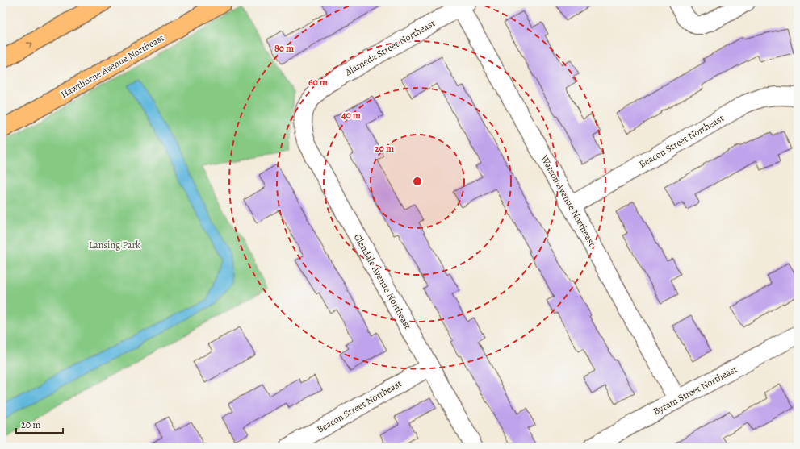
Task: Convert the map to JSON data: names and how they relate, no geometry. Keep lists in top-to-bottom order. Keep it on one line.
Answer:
{"streets":{"main road":["Hawthorne Avenue Northeast"],"street":["Alameda Street Northeast","Beacon Street Northeast","Watson Avenue Northeast","Glendale Avenue Northeast","Byram Street Northeast"]},"crossings":[["Alameda Street Northeast","Watson Avenue Northeast"],["Alameda Street Northeast","Glendale Avenue Northeast"],["Beacon Street Northeast","Watson Avenue Northeast"],["Beacon Street Northeast","Glendale Avenue Northeast"],["Watson Avenue Northeast","Byram Street Northeast"]],"parks":["Lansing Park"],"scale_bar":"20 m","rings":["80 m","60 m","40 m","20 m"]}
